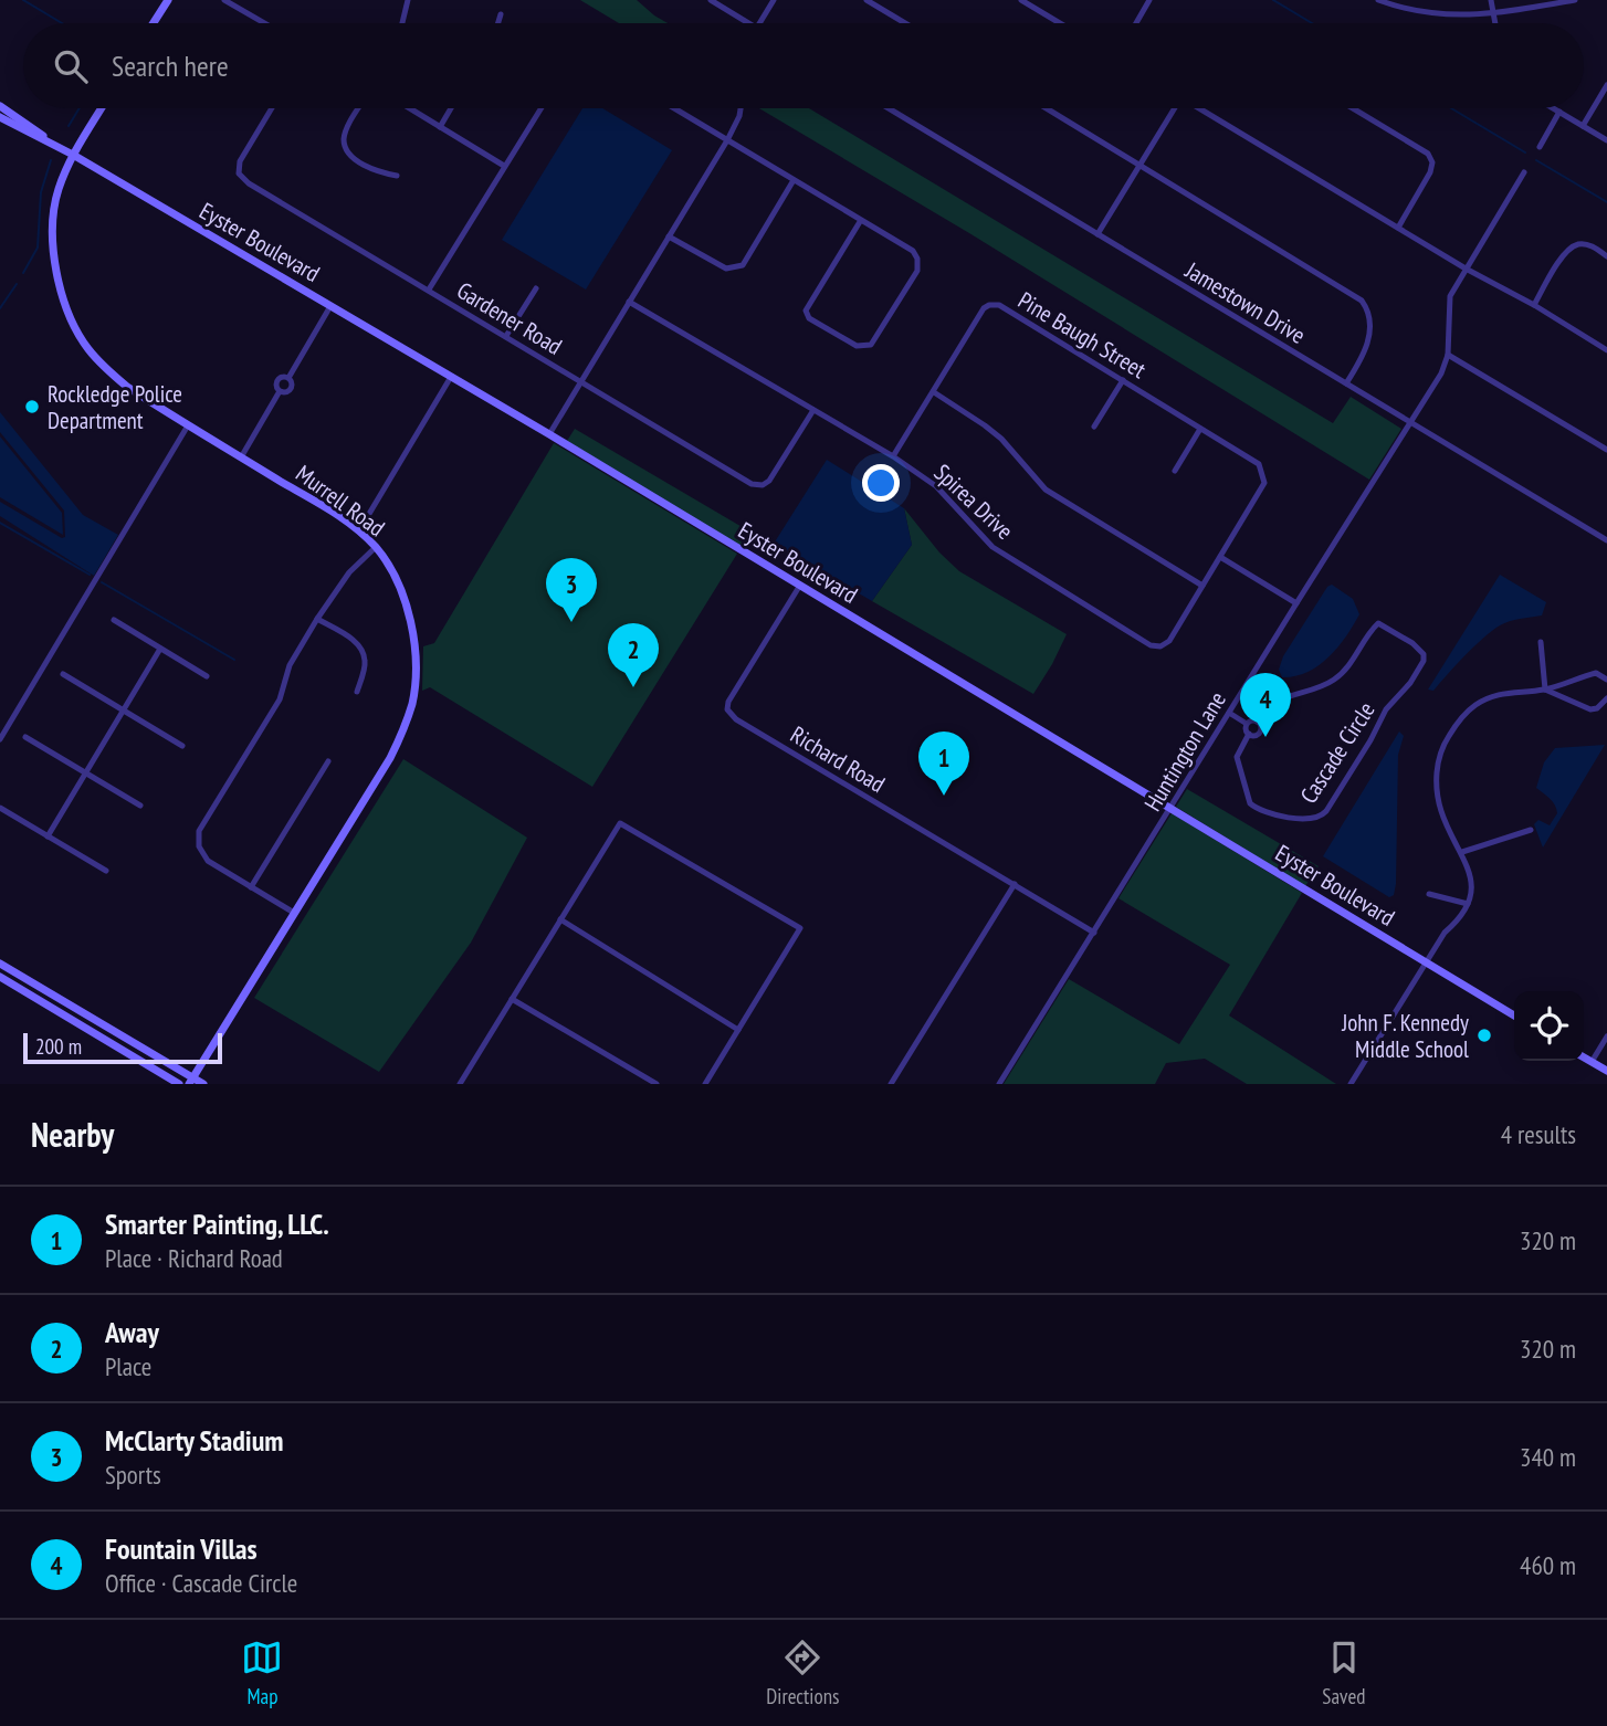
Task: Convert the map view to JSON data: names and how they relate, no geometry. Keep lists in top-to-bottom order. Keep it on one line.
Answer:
{"streets":{"street":["Eyster Boulevard","Jamestown Drive","Gardener Road","Pine Baugh Street","Murrell Road","Spirea Drive","Huntington Lane","Cascade Circle","Richard Road"]},"crossings":[["Eyster Boulevard","Murrell Road"],["Eyster Boulevard","Huntington Lane"],["Eyster Boulevard","Richard Road"],["Jamestown Drive","Huntington Lane"],["Gardener Road","Spirea Drive"],["Pine Baugh Street","Spirea Drive"],["Huntington Lane","Richard Road"]],"places":["Rockledge Police Department","John F. Kennedy Middle School"],"scale_bar":"200 m","page":{"search":"Search here","pins":["3","2","4","1"],"scale":"200 m","heading":["Nearby","4 results"],"list":[{"mark":"1","name":"Smarter Painting, LLC.","note":"Place · Richard Road","value":"320 m"},{"mark":"2","name":"Away","note":"Place","value":"320 m"},{"mark":"3","name":"McClarty Stadium","note":"Sports","value":"340 m"},{"mark":"4","name":"Fountain Villas","note":"Office · Cascade Circle","value":"460 m"}],"nav":["Map","Directions","Saved"]}}
